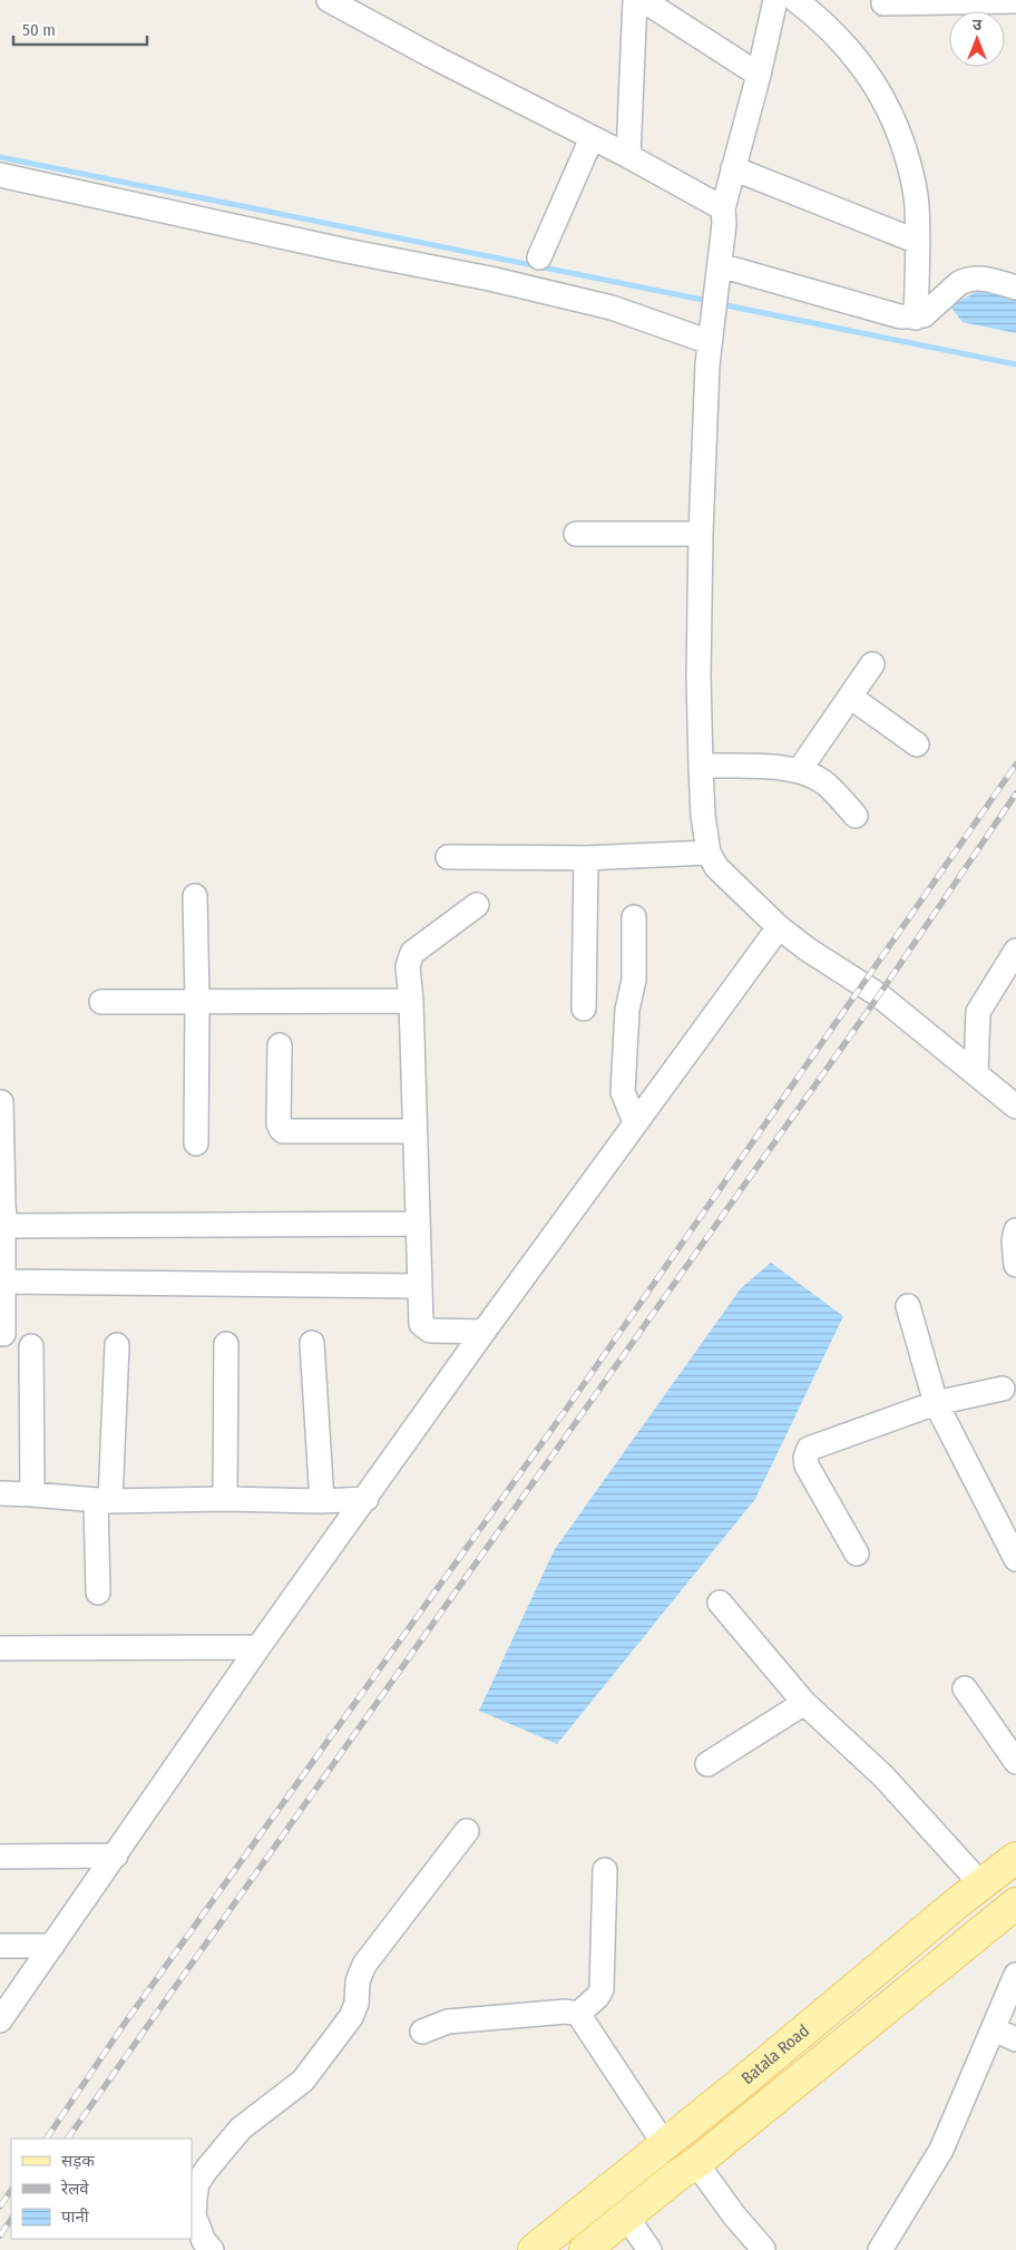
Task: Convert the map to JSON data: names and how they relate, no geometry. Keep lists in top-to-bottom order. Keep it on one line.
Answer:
{"streets":{"main road":["Batala Road"]},"legend":["सड़क","रेलवे","पानी"],"scale_bar":"50 m","north":"top"}
